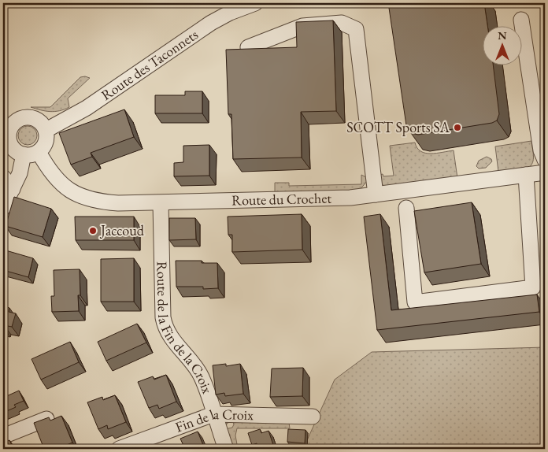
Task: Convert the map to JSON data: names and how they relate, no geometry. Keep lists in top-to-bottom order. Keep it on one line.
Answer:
{"streets":{"street":["Route des Taconnets","Route du Crochet","Route de la Fin de la Croix","Fin de la Croix"]},"crossings":[["Route des Taconnets","Route du Crochet"],["Route du Crochet","Route de la Fin de la Croix"],["Route de la Fin de la Croix","Fin de la Croix"]],"places":["SCOTT Sports SA","Jaccoud"],"north":"top"}
